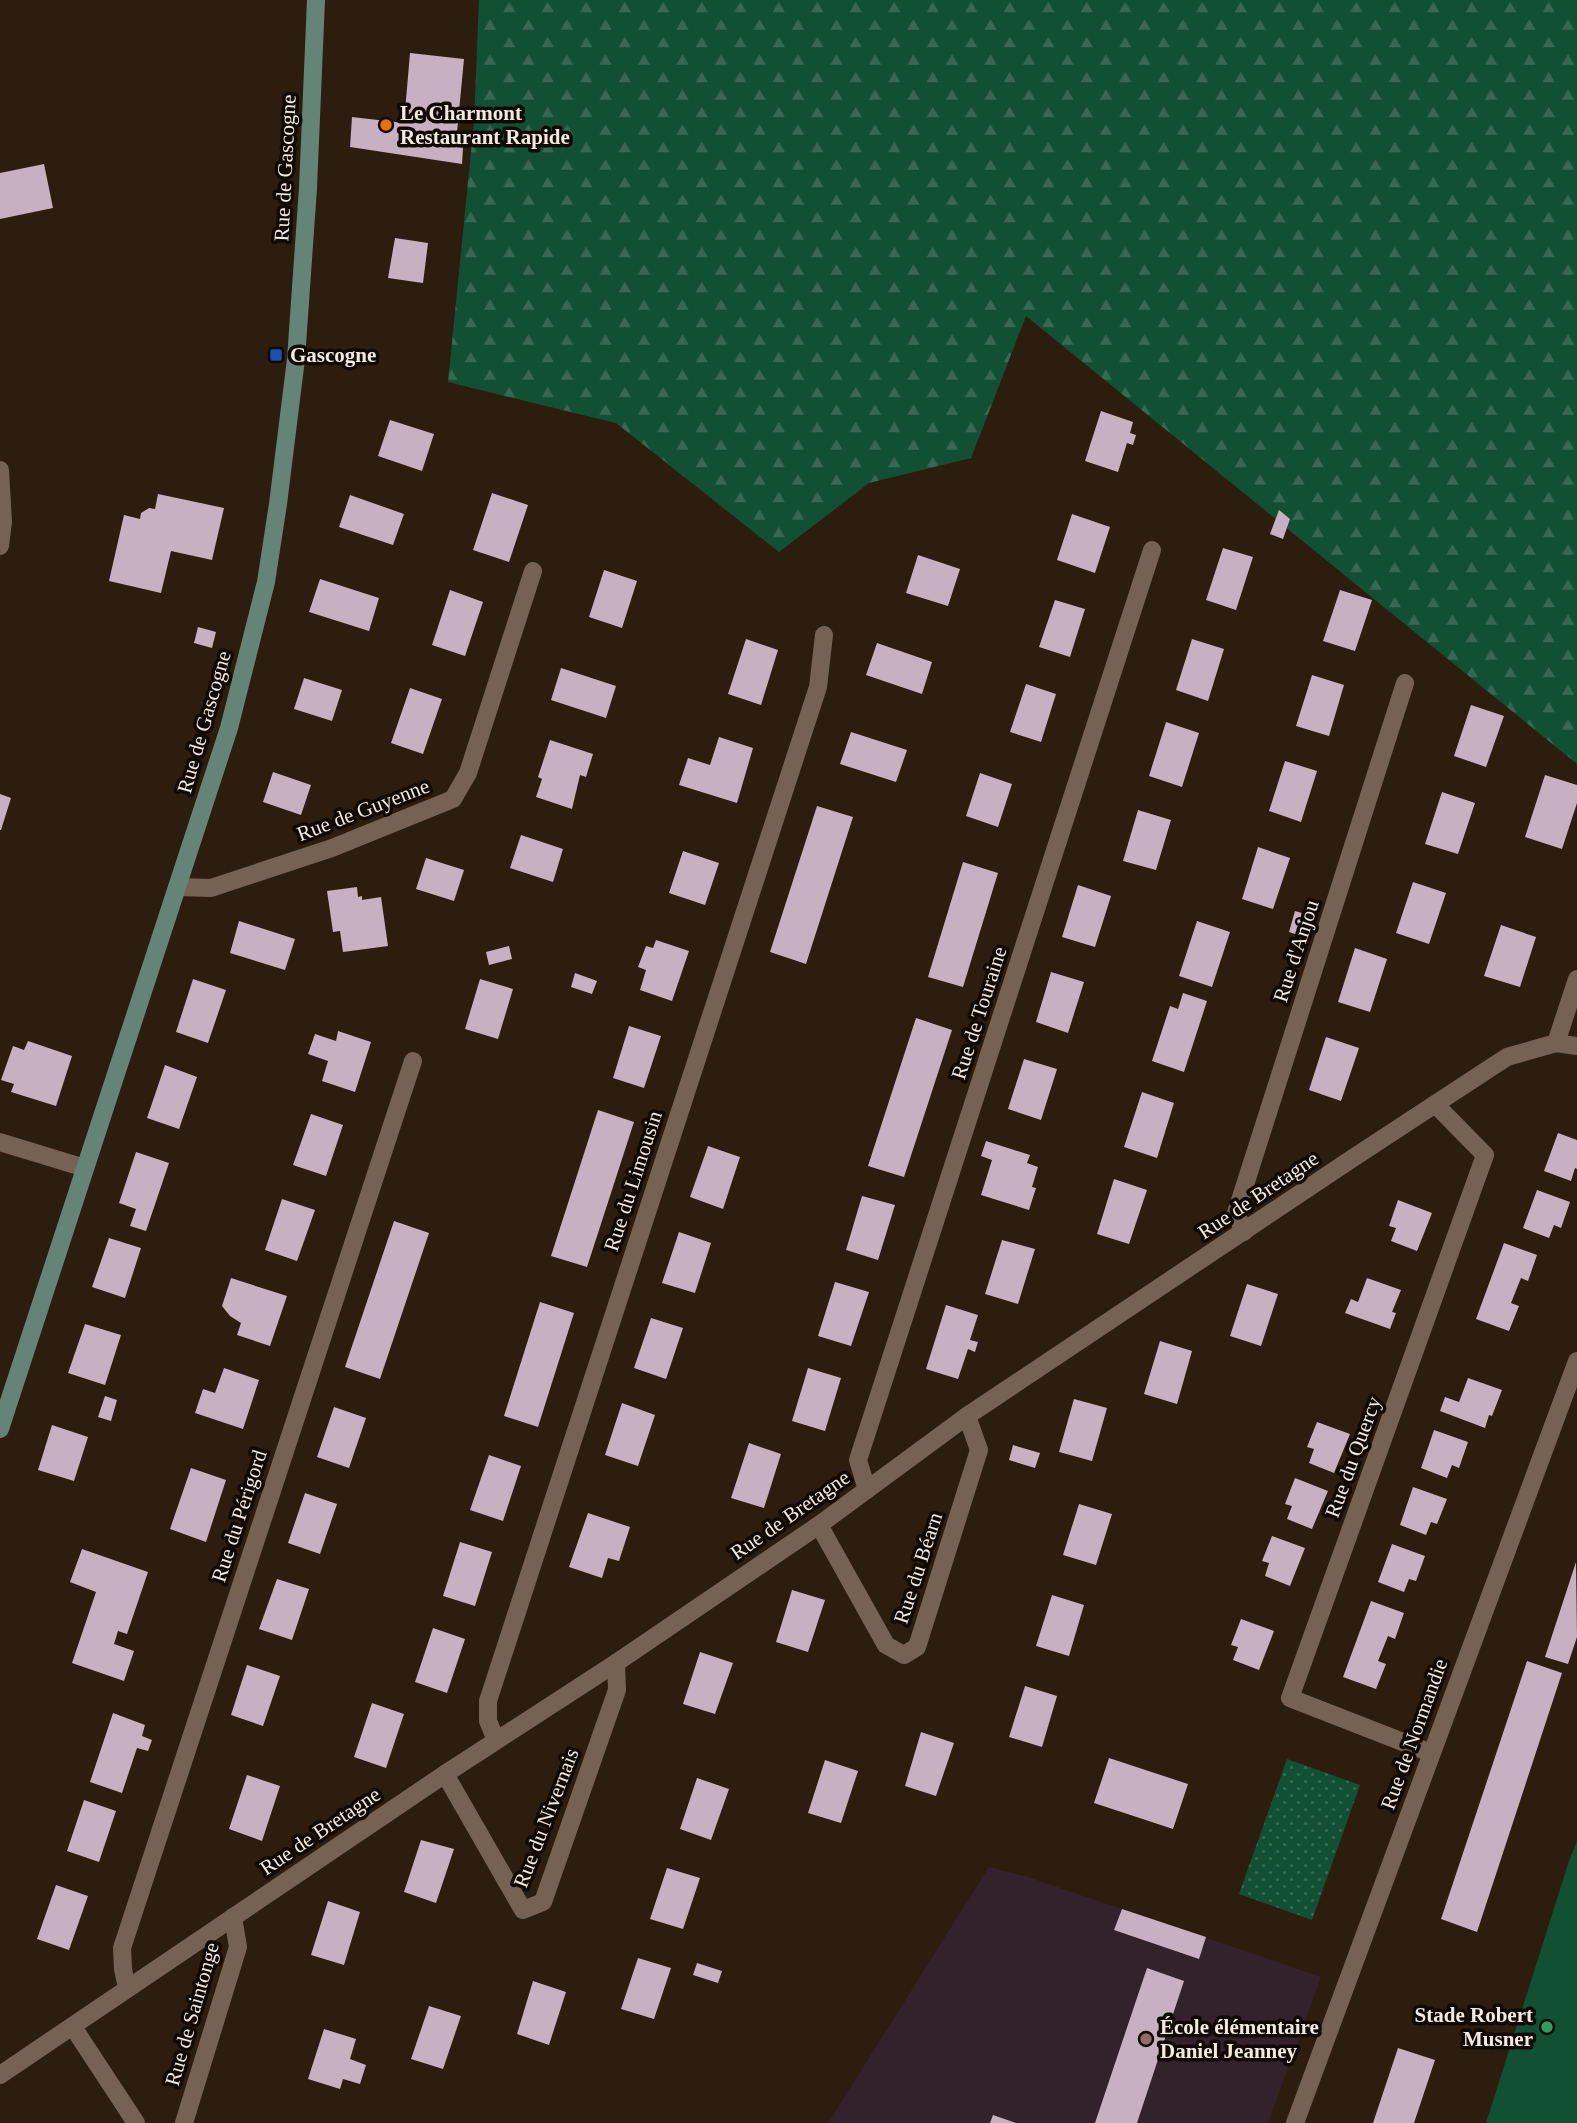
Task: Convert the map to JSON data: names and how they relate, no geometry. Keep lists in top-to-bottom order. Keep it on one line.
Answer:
{"streets":{"street":["Rue de Gascogne","Rue de Guyenne","Rue d'Anjou","Rue de Touraine","Rue du Limousin","Rue de Bretagne","Rue du Quercy","Rue du Périgord","Rue du Béarn","Rue de Normandie","Rue du Nivernais","Rue de Saintonge"]},"crossings":[["Rue de Gascogne","Rue de Guyenne"],["Rue d'Anjou","Rue de Bretagne"],["Rue de Touraine","Rue de Bretagne"],["Rue du Limousin","Rue de Bretagne"],["Rue de Bretagne","Rue du Quercy"],["Rue de Bretagne","Rue du Périgord"],["Rue de Bretagne","Rue du Béarn"],["Rue de Bretagne","Rue du Nivernais"],["Rue de Bretagne","Rue de Saintonge"],["Rue du Quercy","Rue de Normandie"]],"places":{"other":["Le Charmont Restaurant Rapide","Stade Robert Musner","École élémentaire Daniel Jeanney"],"transit":["Gascogne"]}}
